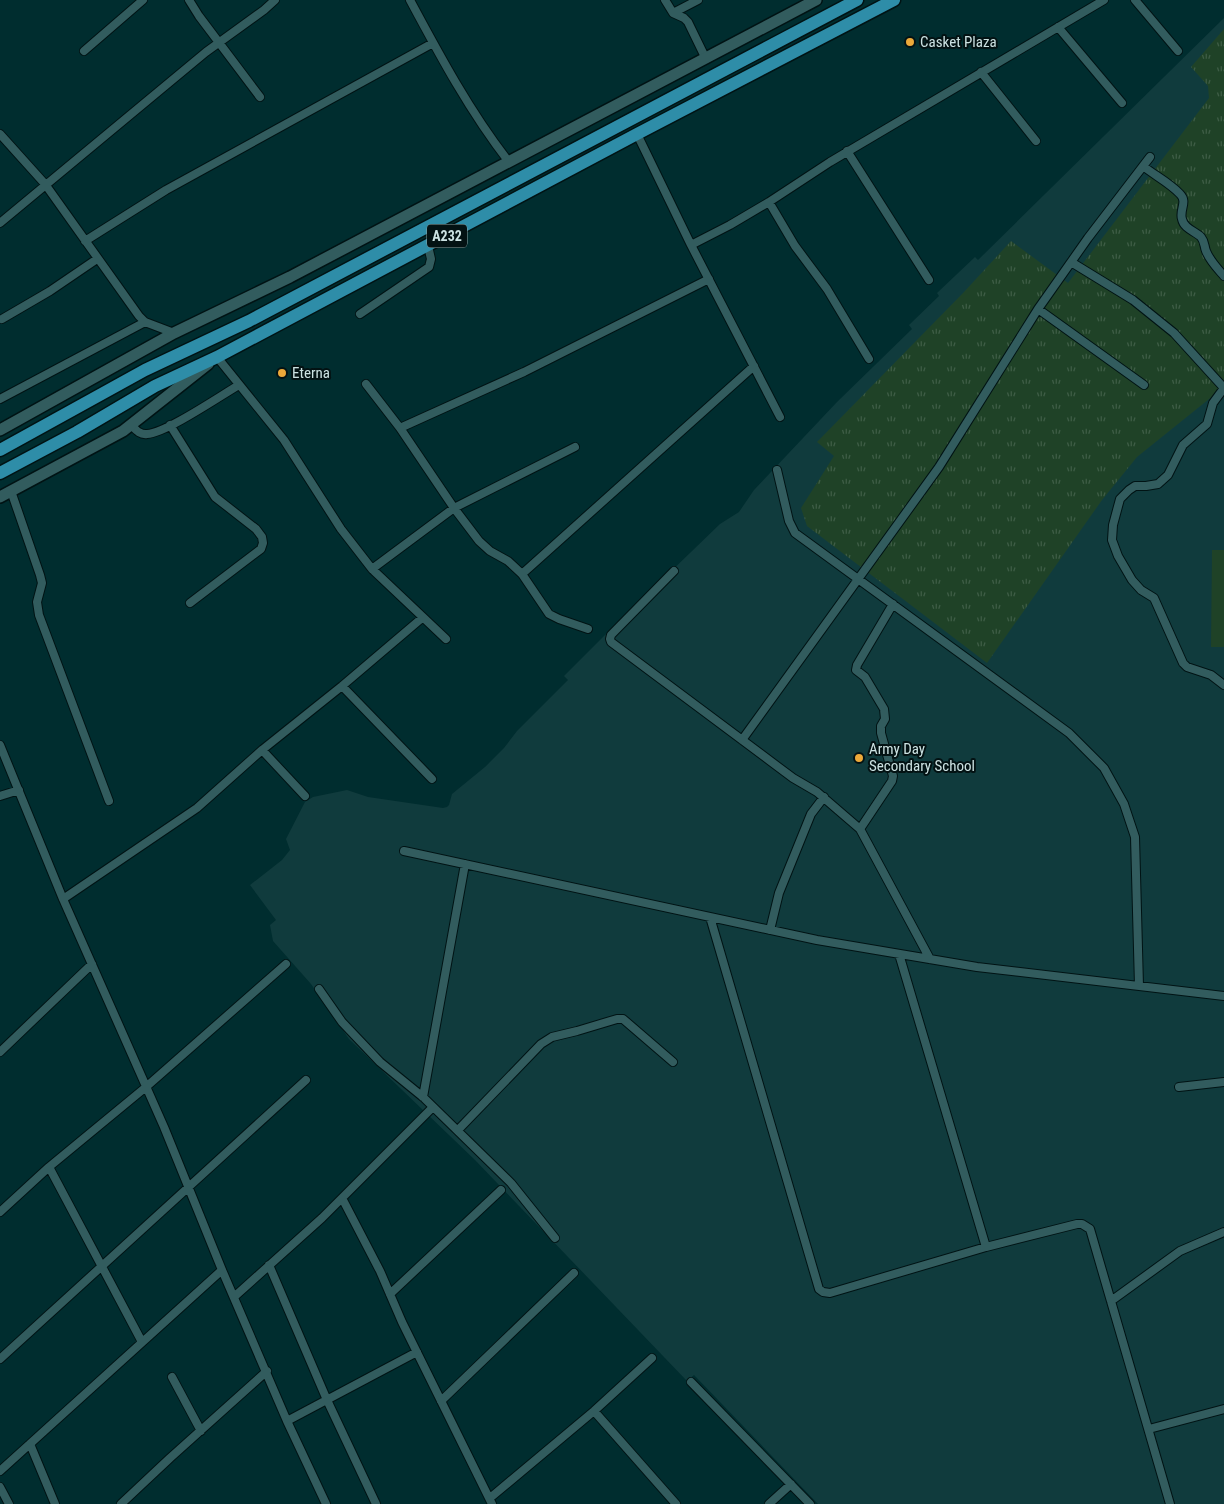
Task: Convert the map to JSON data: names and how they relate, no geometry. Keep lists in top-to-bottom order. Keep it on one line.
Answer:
{"streets":{"highway":["A232"]},"places":["Casket Plaza","Eterna","Army Day Secondary School"]}
